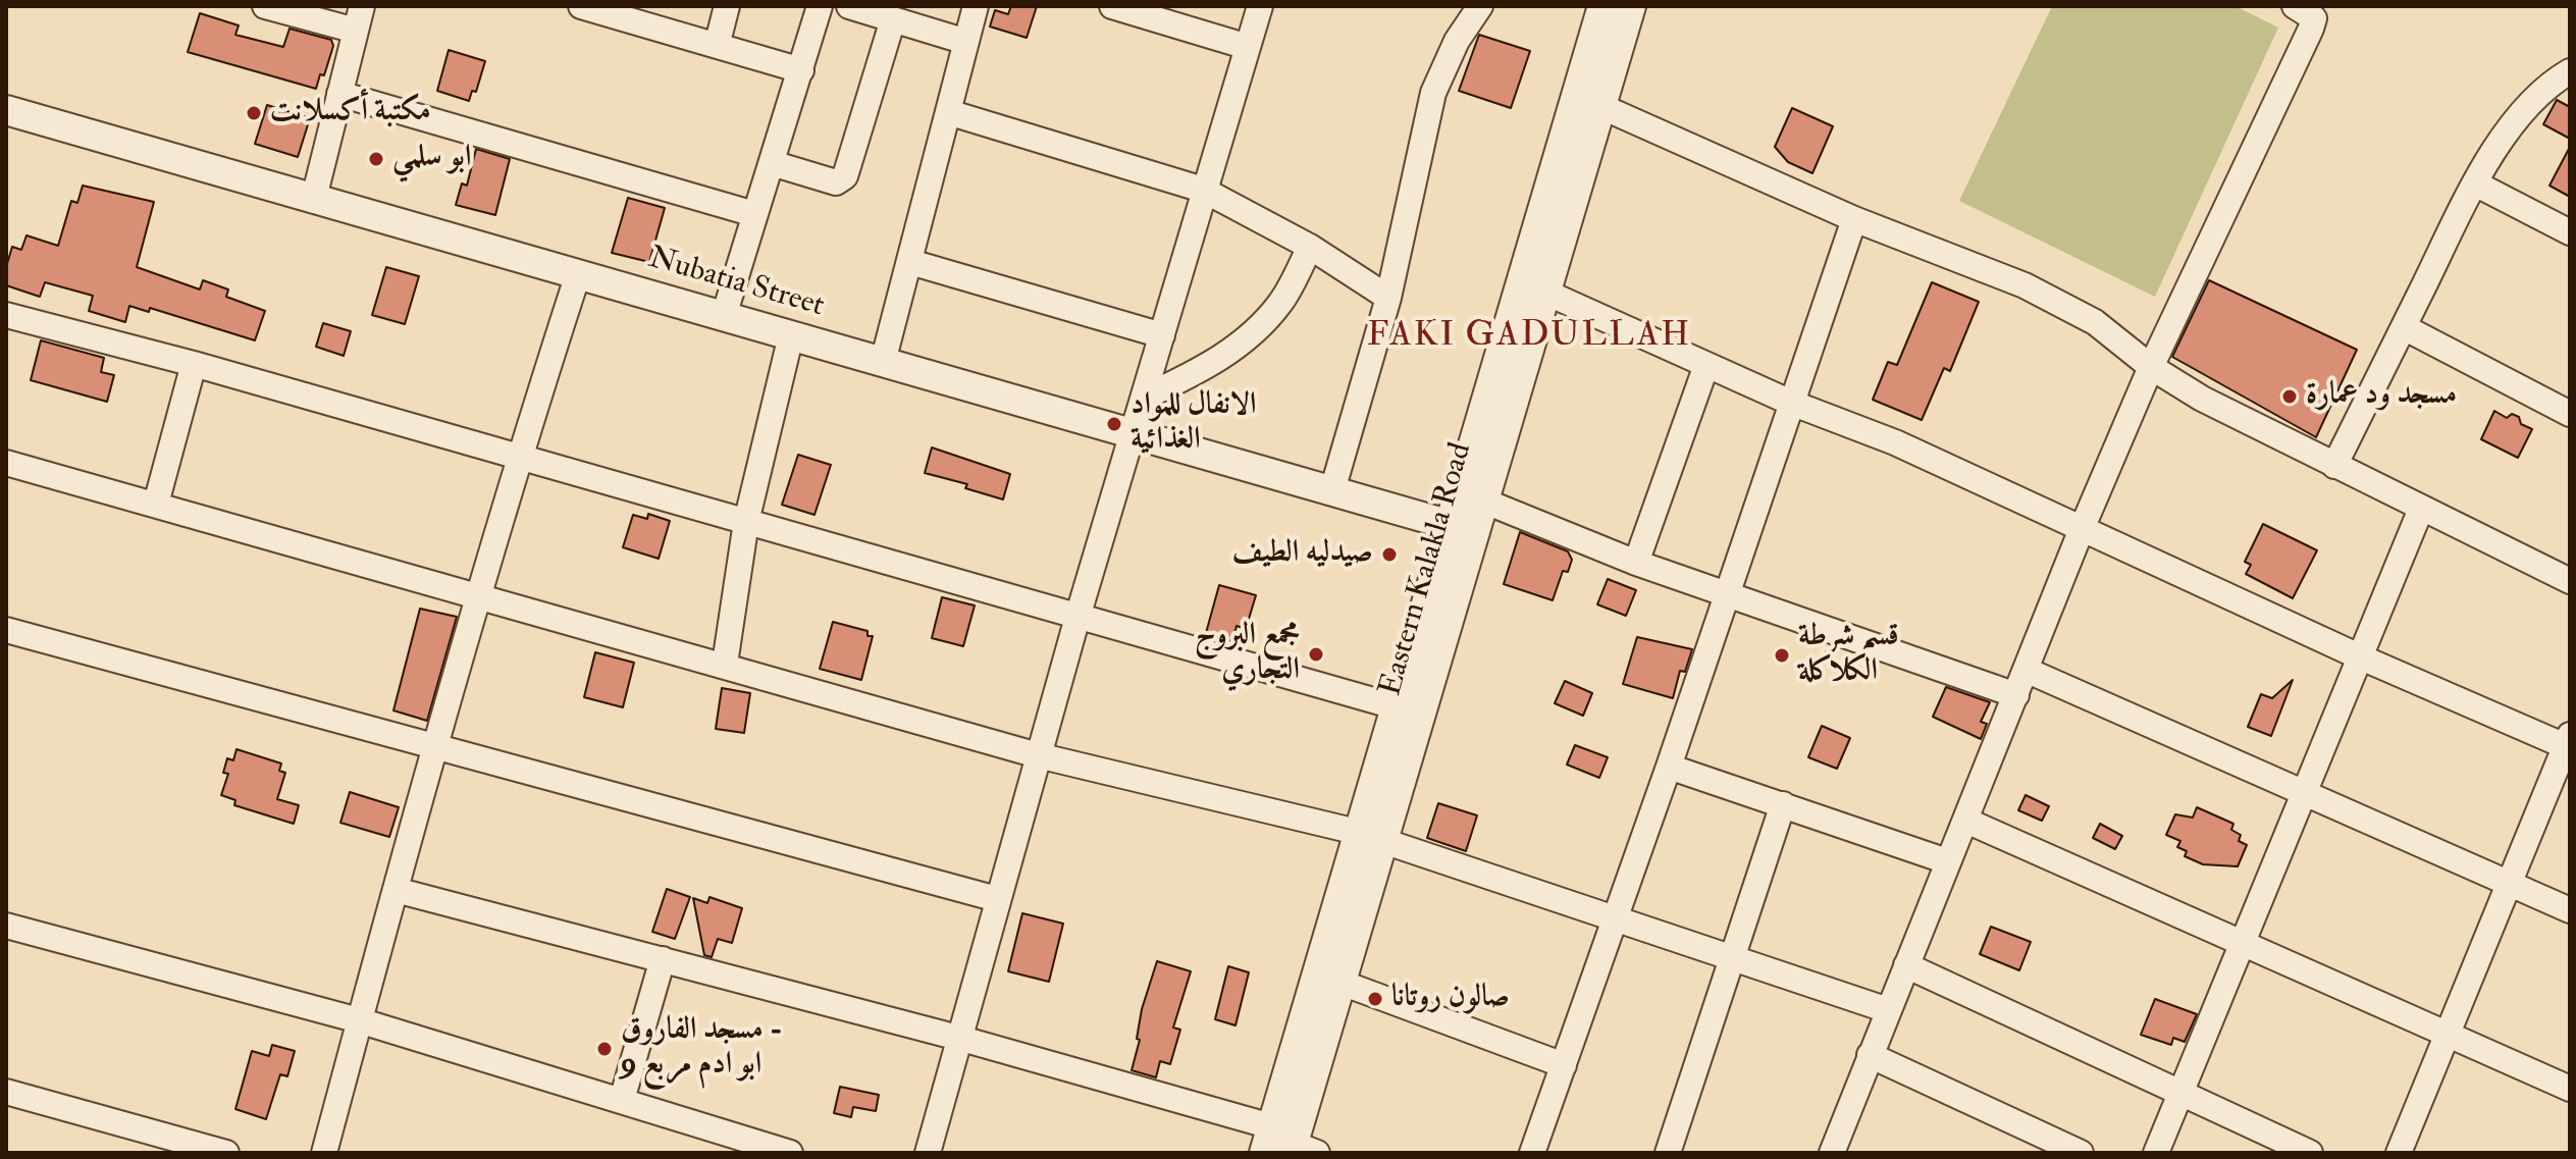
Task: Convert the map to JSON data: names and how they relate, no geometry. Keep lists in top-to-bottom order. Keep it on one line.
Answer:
{"streets":{"street":["Nubatia Street","Eastern Kalakla Road"]},"crossings":[["Nubatia Street","Eastern Kalakla Road"]],"districts":["FAKI GADULLAH"],"places":["مكتبة أكسلانت","ابو سلمي","مسجد ود عمارة","الانفال للمواد الغذائية","صيدليه الطيف","مجمع البروج التجاري","قسم شرطة الكلاكلة","صالون روتانا","مسجد الفاروق - ابو ادم مربع 9"]}
